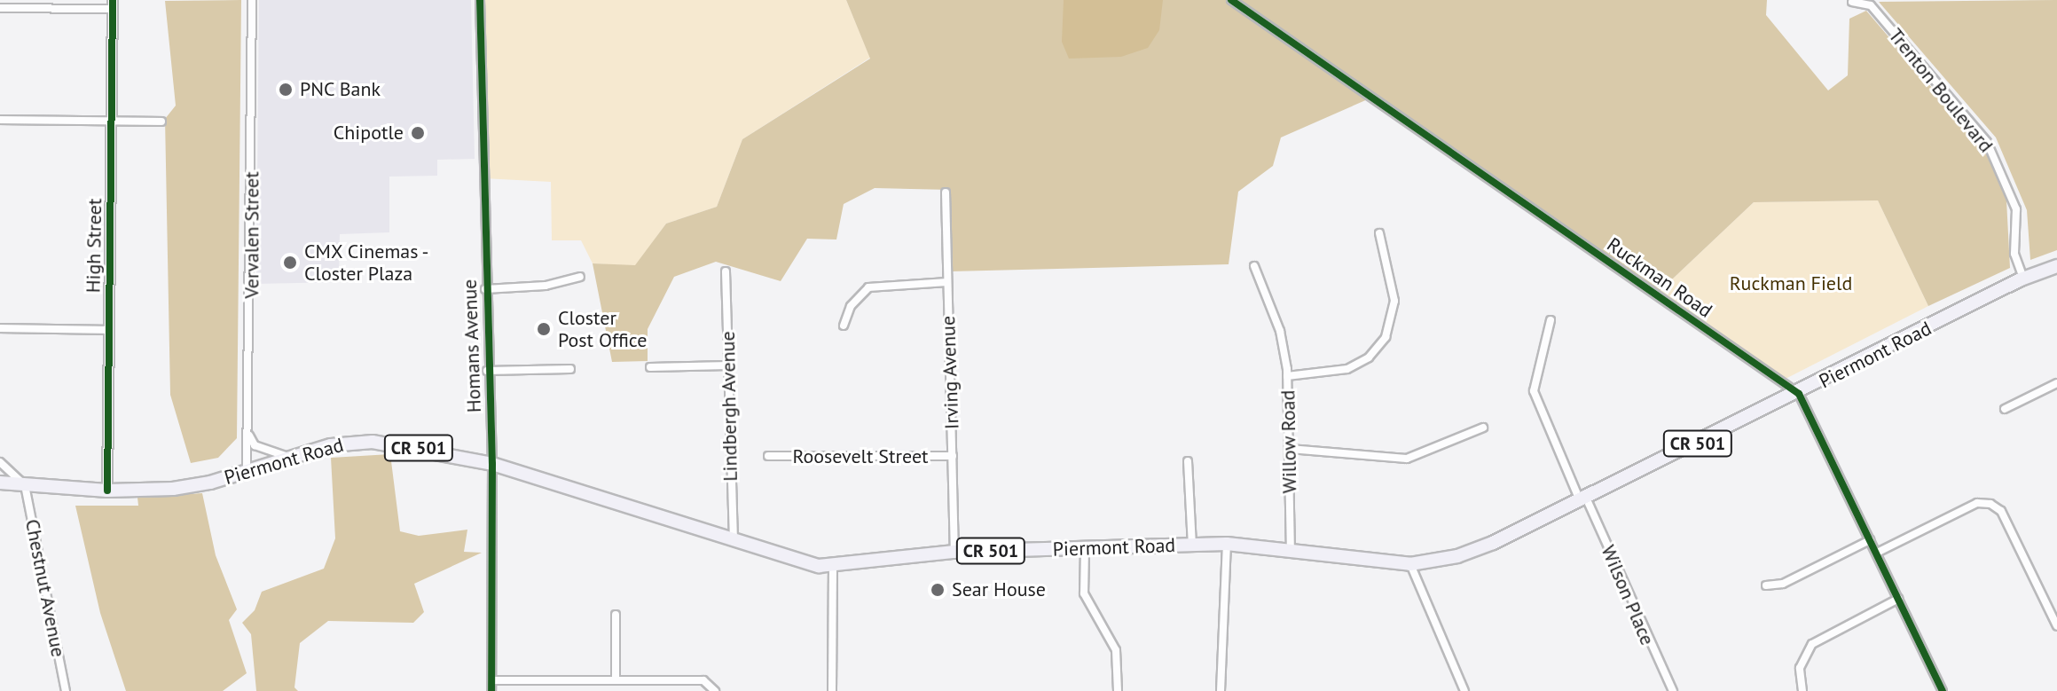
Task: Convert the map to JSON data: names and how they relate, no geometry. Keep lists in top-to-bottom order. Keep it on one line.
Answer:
{"streets":{"main road":["Piermont Road","CR 501"],"street":["Trenton Boulevard","Vervalen Street","High Street","Ruckman Road","Homans Avenue","Irving Avenue","Lindbergh Avenue","Willow Road","Roosevelt Street","Chestnut Avenue","Wilson Place"]},"crossings":[["Trenton Boulevard","Piermont Road"],["Vervalen Street","Piermont Road"],["High Street","Piermont Road"],["Ruckman Road","Piermont Road"],["Homans Avenue","Piermont Road"],["Piermont Road","Irving Avenue"],["Piermont Road","Lindbergh Avenue"],["Piermont Road","Willow Road"],["Piermont Road","Chestnut Avenue"],["Piermont Road","Wilson Place"],["Irving Avenue","Roosevelt Street"]],"parks":["Ruckman Field"],"places":["PNC Bank","Chipotle","CMX Cinemas - Closter Plaza","Closter Post Office","Sear House"]}
